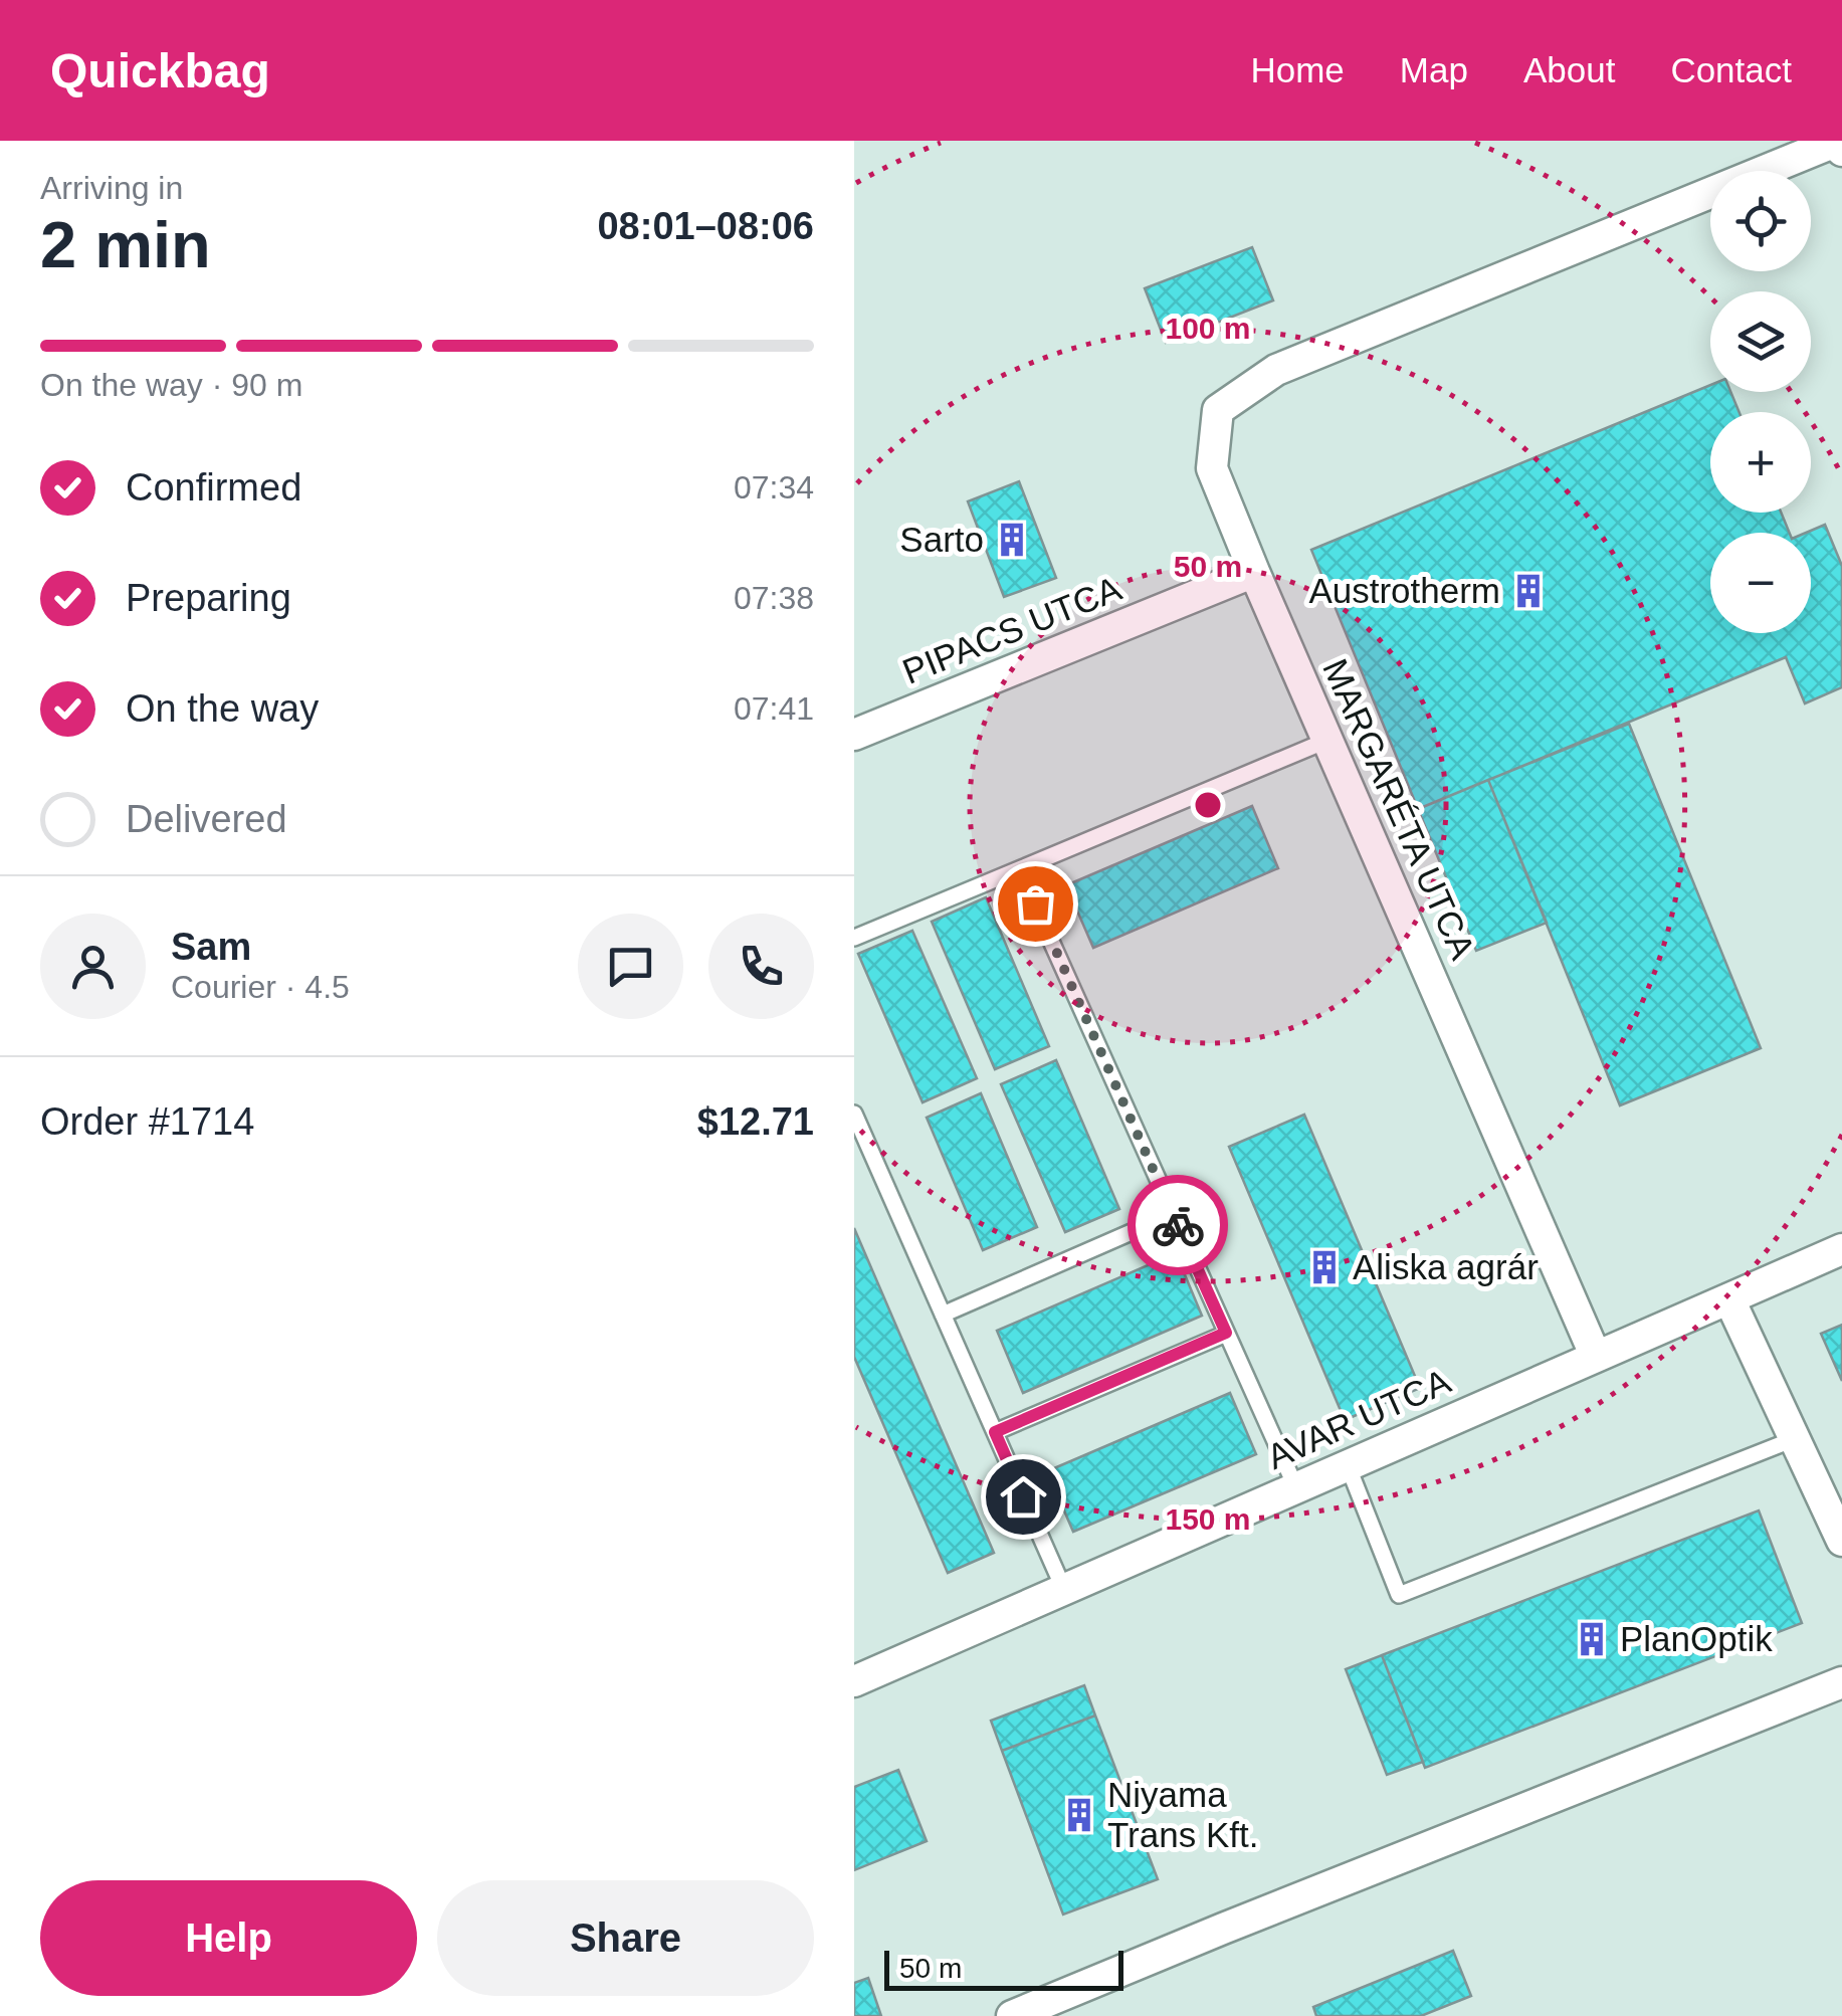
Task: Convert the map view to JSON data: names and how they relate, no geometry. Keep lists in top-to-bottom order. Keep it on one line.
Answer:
{"streets":{"street":["PIPACS UTCA","MARGARÉTA UTCA","AVAR UTCA"]},"crossings":[["PIPACS UTCA","MARGARÉTA UTCA"],["MARGARÉTA UTCA","AVAR UTCA"]],"places":{"building":["Sarto","Austrotherm","Aliska agrár","PlanOptik","Niyama Trans Kft."]},"scale_bar":"50 m","page":{"header":"Quickbag","nav":["Home","Map","About","Contact"],"heading":["2 min","Arriving in","08:01–08:06"],"panel":["Sam","Courier · 4.5","Order #1714","$12.71"],"map_buttons":["+","−"],"bar":"On the way · 90 m","list":[["Confirmed","07:34"],["Preparing","07:38"],["On the way","07:41"],"Delivered"],"buttons":["Help","Share"],"scale":"50 m"},"rings":["100 m","50 m","150 m"]}
